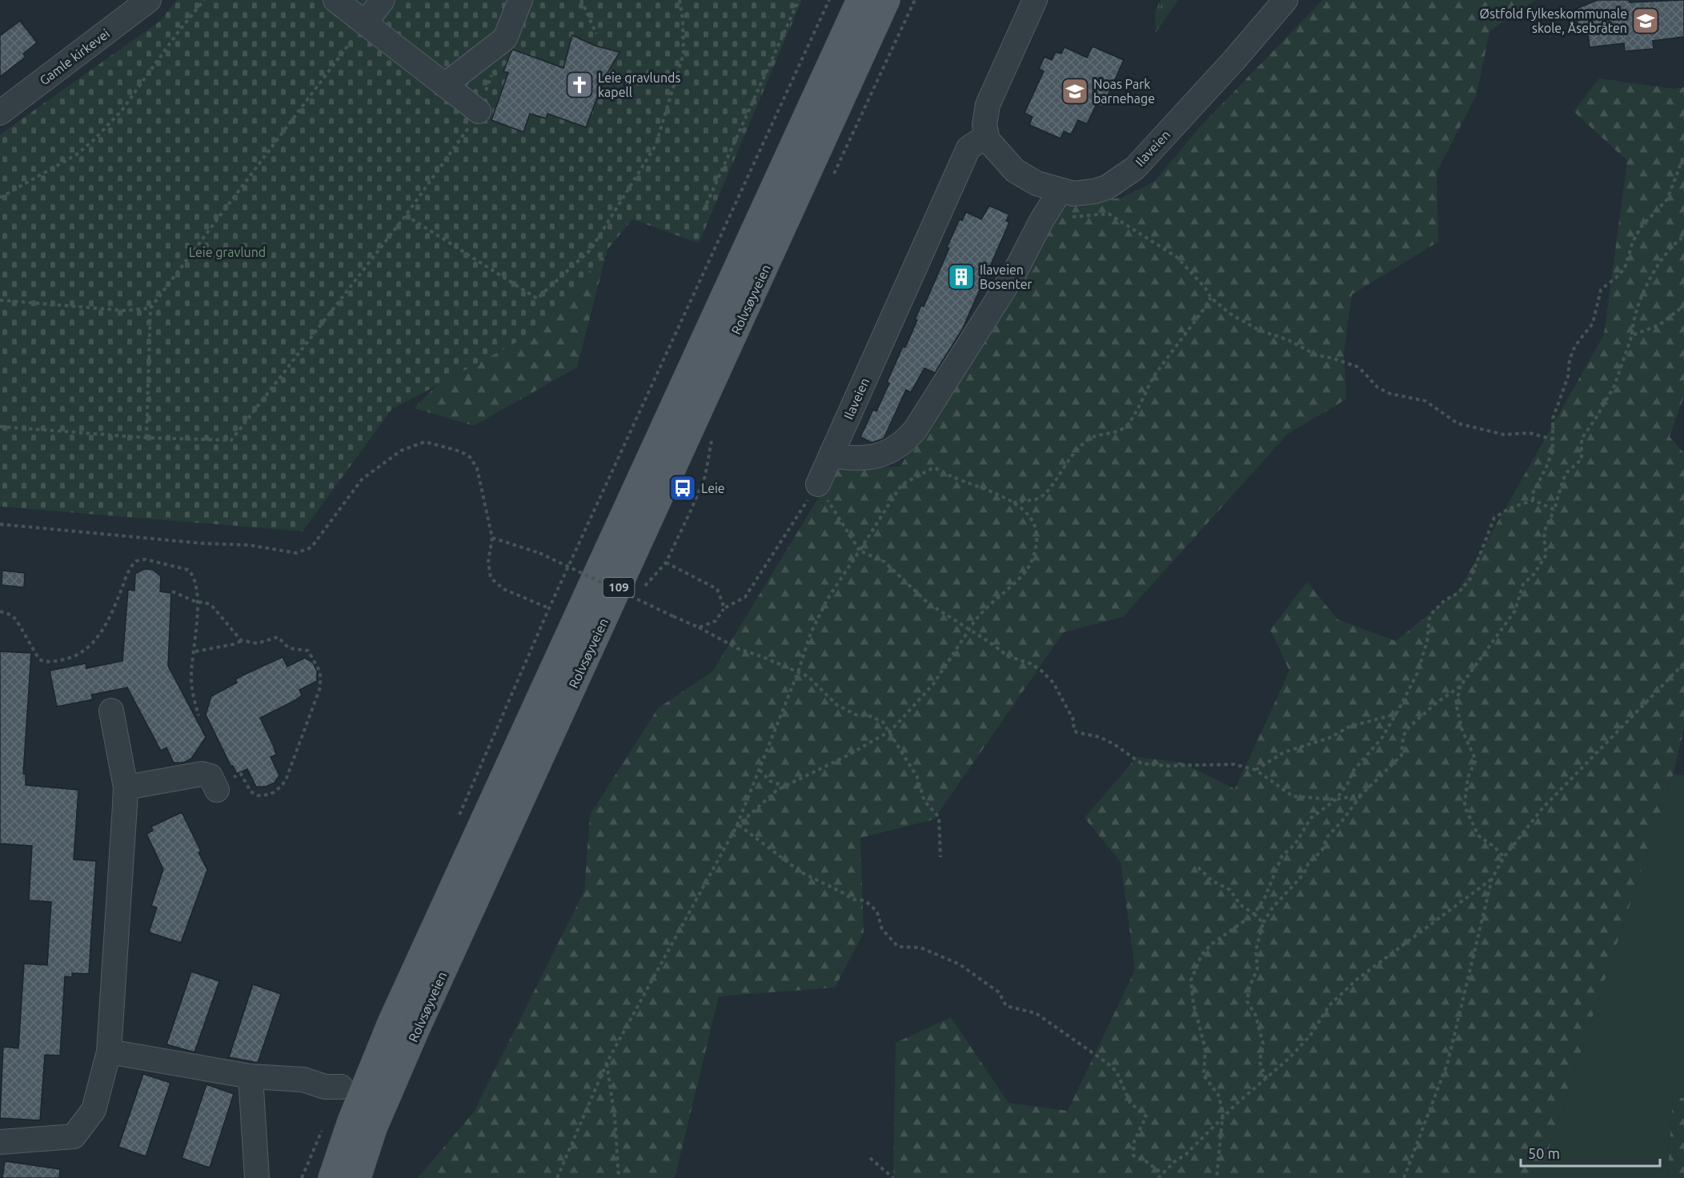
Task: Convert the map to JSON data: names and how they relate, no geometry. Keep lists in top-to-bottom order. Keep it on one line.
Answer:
{"streets":{"main road":["Rolvsøyveien","109"],"street":["Gamle kirkevei","Ilaveien"]},"parks":["Leie gravlund"],"places":{"school or university":["Østfold fylkeskommunale skole, Åsebråten","Noas Park barnehage"],"church":["Leie gravlunds kapell"],"building":["Ilaveien Bosenter"],"bus stop":["Leie"]},"scale_bar":"50 m"}
